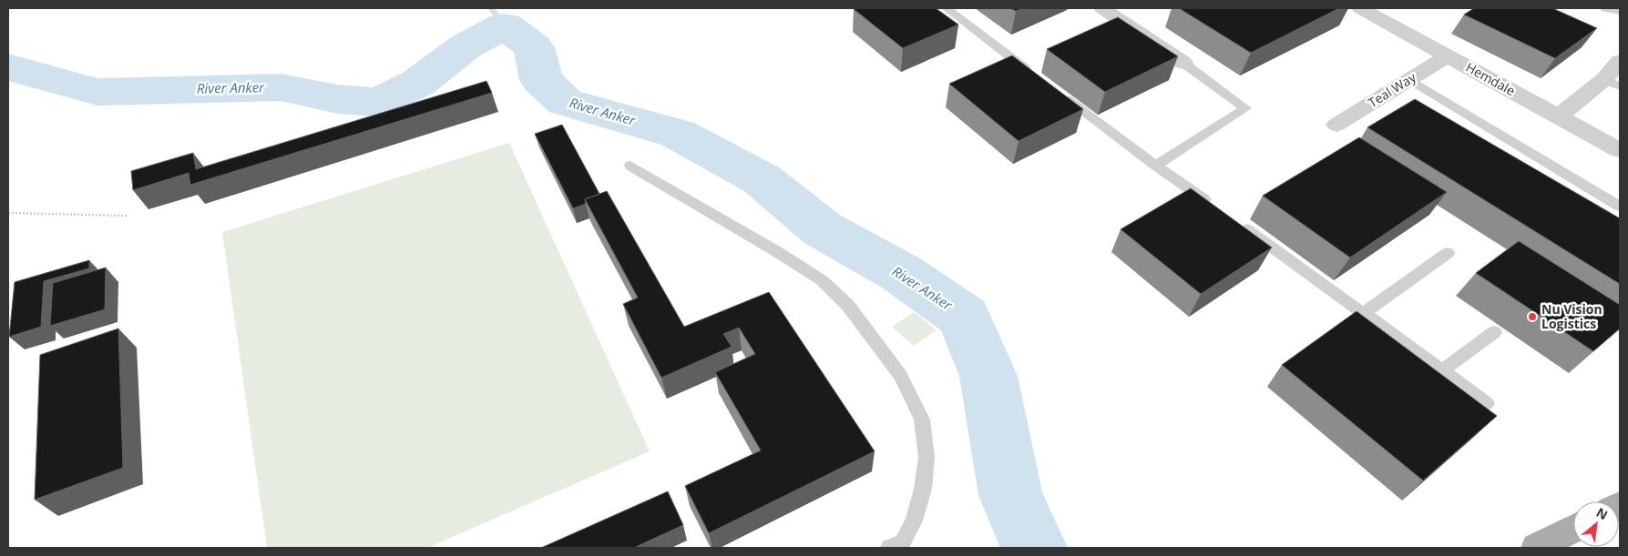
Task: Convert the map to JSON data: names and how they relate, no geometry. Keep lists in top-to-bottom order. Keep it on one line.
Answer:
{"streets":{"street":["Hemdale","Teal Way"]},"crossings":[["Hemdale","Teal Way"]],"water":["River Anker"],"places":["Nu Vision Logistics"],"north":"top right"}
